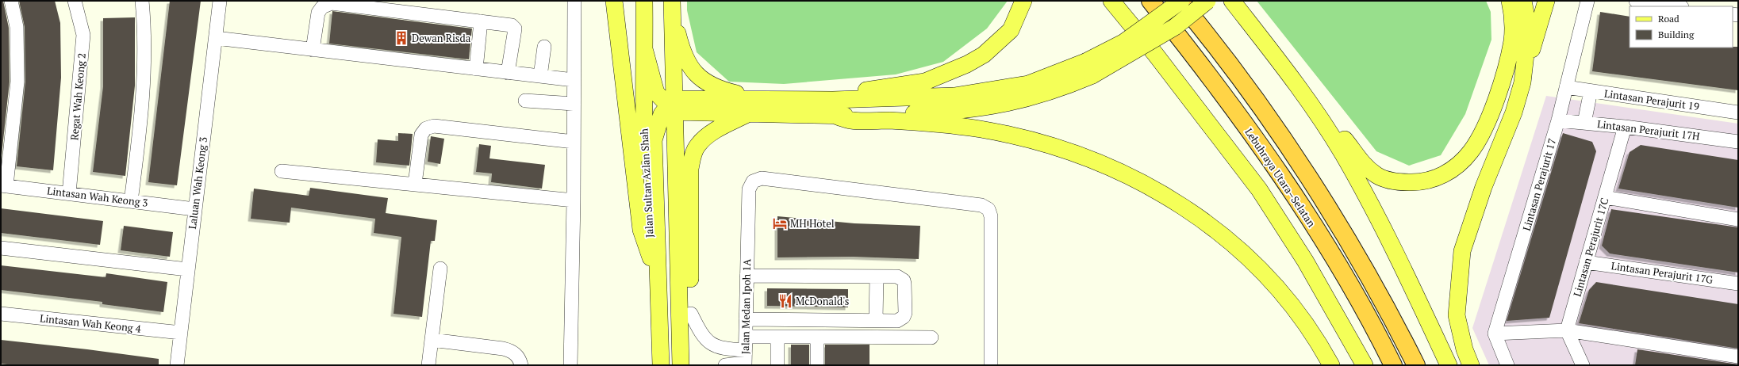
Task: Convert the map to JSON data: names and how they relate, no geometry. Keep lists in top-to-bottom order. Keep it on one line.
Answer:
{"streets":{"highway":["Lebuhraya Utara–Selatan"],"main road":["Jalan Sultan Azlan Shah"],"street":["Regat Wah Keong 2","Lintasan Perajurit 19","Lintasan Perajurit 17H","Laluan Wah Keong 3","Lintasan Perajurit 17","Lintasan Wah Keong 3","Lintasan Perajurit 17C","Lintasan Perajurit 17G","Jalan Medan Ipoh 1A","Lintasan Wah Keong 4"]},"crossings":[["Regat Wah Keong 2","Lintasan Wah Keong 3"],["Lintasan Perajurit 19","Lintasan Perajurit 17"],["Lintasan Perajurit 17H","Lintasan Perajurit 17"],["Lintasan Perajurit 17H","Lintasan Perajurit 17C"],["Laluan Wah Keong 3","Lintasan Wah Keong 3"],["Laluan Wah Keong 3","Lintasan Wah Keong 4"],["Lintasan Perajurit 17C","Lintasan Perajurit 17G"]],"places":{"building":["Dewan Risda"],"hotel":["MH Hotel"],"restaurant":["McDonald's"]},"legend":["Road","Building"]}
